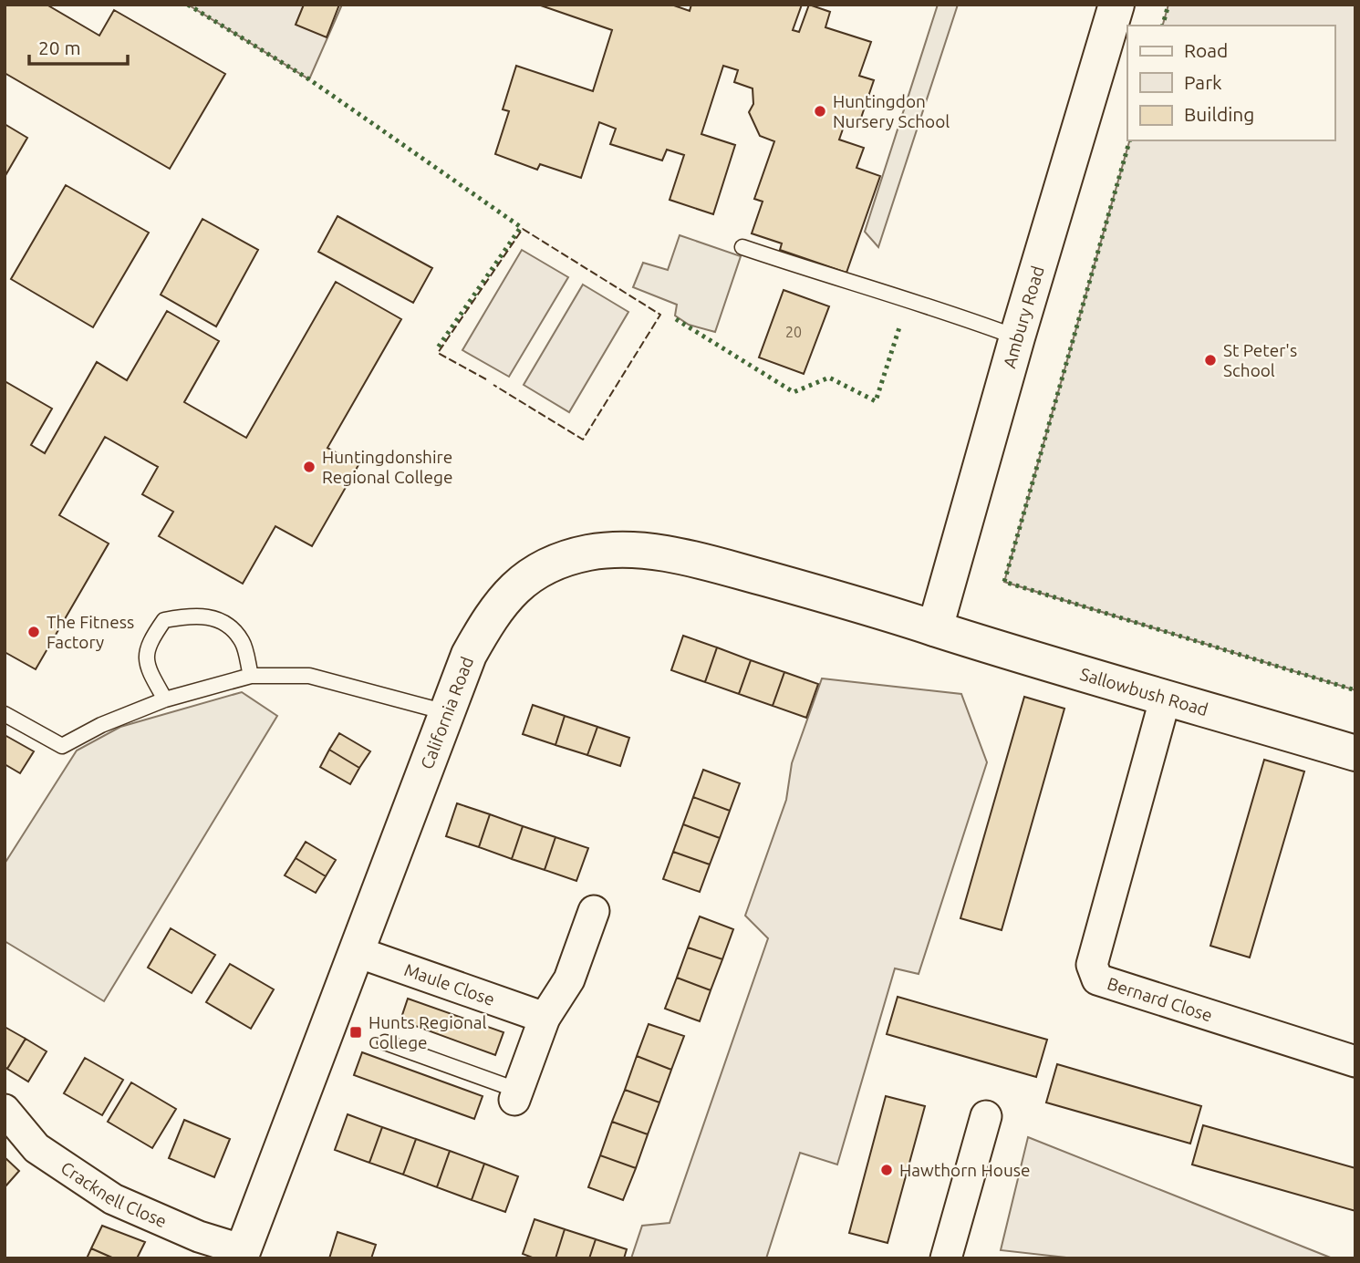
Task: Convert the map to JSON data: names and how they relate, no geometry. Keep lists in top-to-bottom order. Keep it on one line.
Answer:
{"streets":{"street":["Ambury Road","Sallowbush Road","California Road","Maule Close","Bernard Close","Cracknell Close"]},"crossings":[["Ambury Road","Sallowbush Road"],["Ambury Road","California Road"],["Sallowbush Road","California Road"],["Sallowbush Road","Bernard Close"],["California Road","Maule Close"],["California Road","Cracknell Close"]],"places":{"other":["Huntingdon Nursery School","St Peter's School","Huntingdonshire Regional College","The Fitness Factory","Hawthorn House"],"transit":["Hunts Regional College"]},"house_numbers":["20"],"legend":["Road","Park","Building"],"scale_bar":"20 m"}
